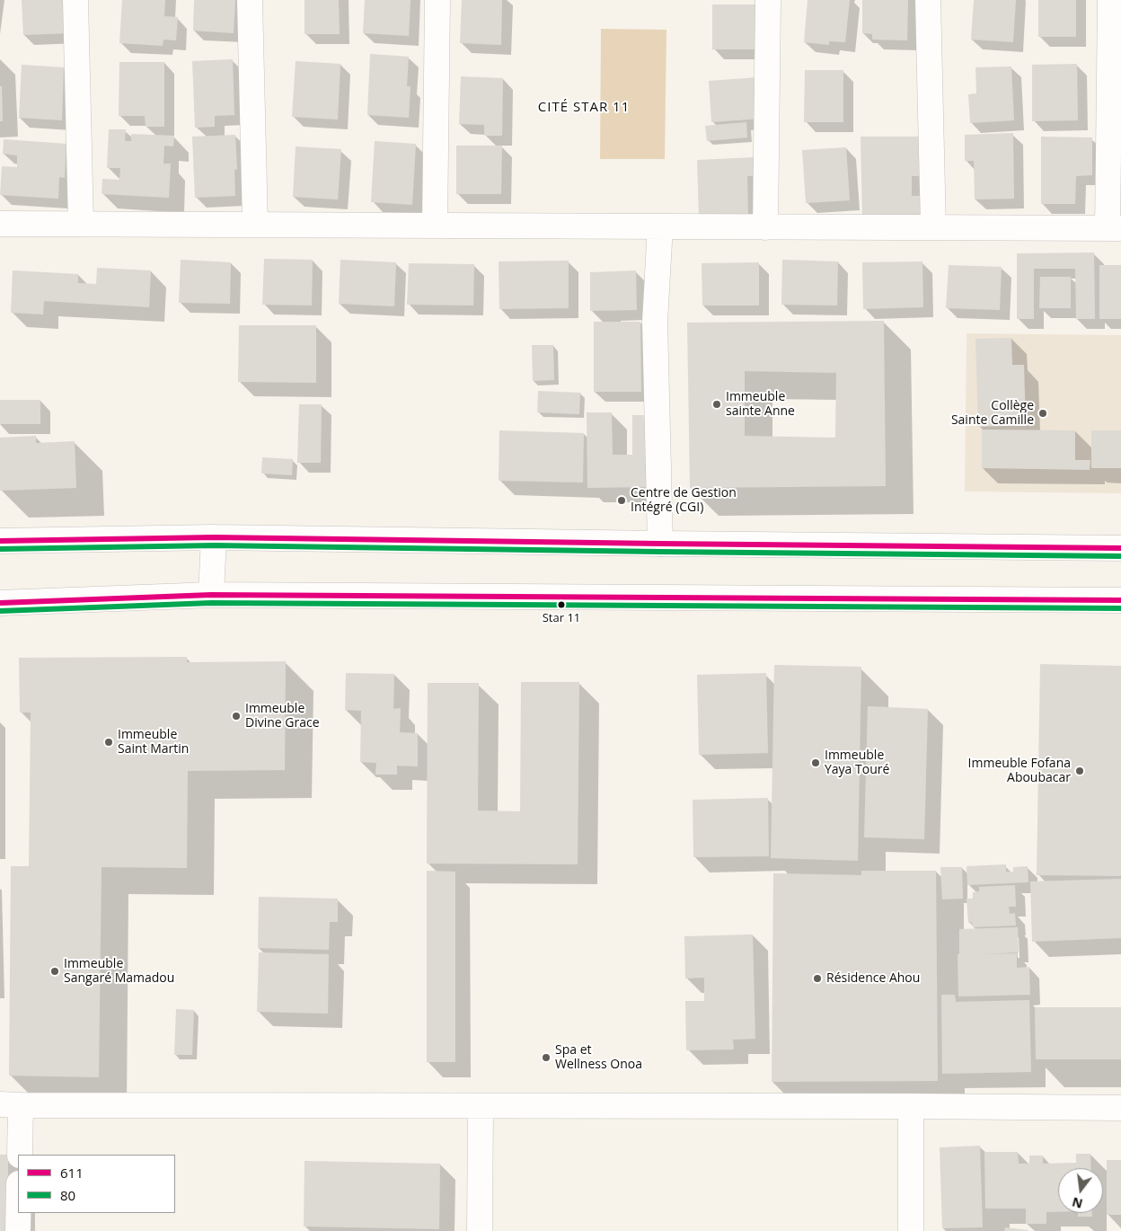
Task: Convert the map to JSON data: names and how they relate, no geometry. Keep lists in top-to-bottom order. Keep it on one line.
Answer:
{"districts":["CITÉ STAR 11"],"places":["Immeuble sainte Anne","Collège Sainte Camille","Centre de Gestion Intégré (CGI)","Star 11","Immeuble Divine Grace","Immeuble Saint Martin","Immeuble Yaya Touré","Immeuble Fofana Aboubacar","Immeuble Sangaré Mamadou","Résidence Ahou","Spa et Wellness Onoa"],"lines":["transit line 611","transit line 80"],"legend":["611","80"],"north":"bottom"}
